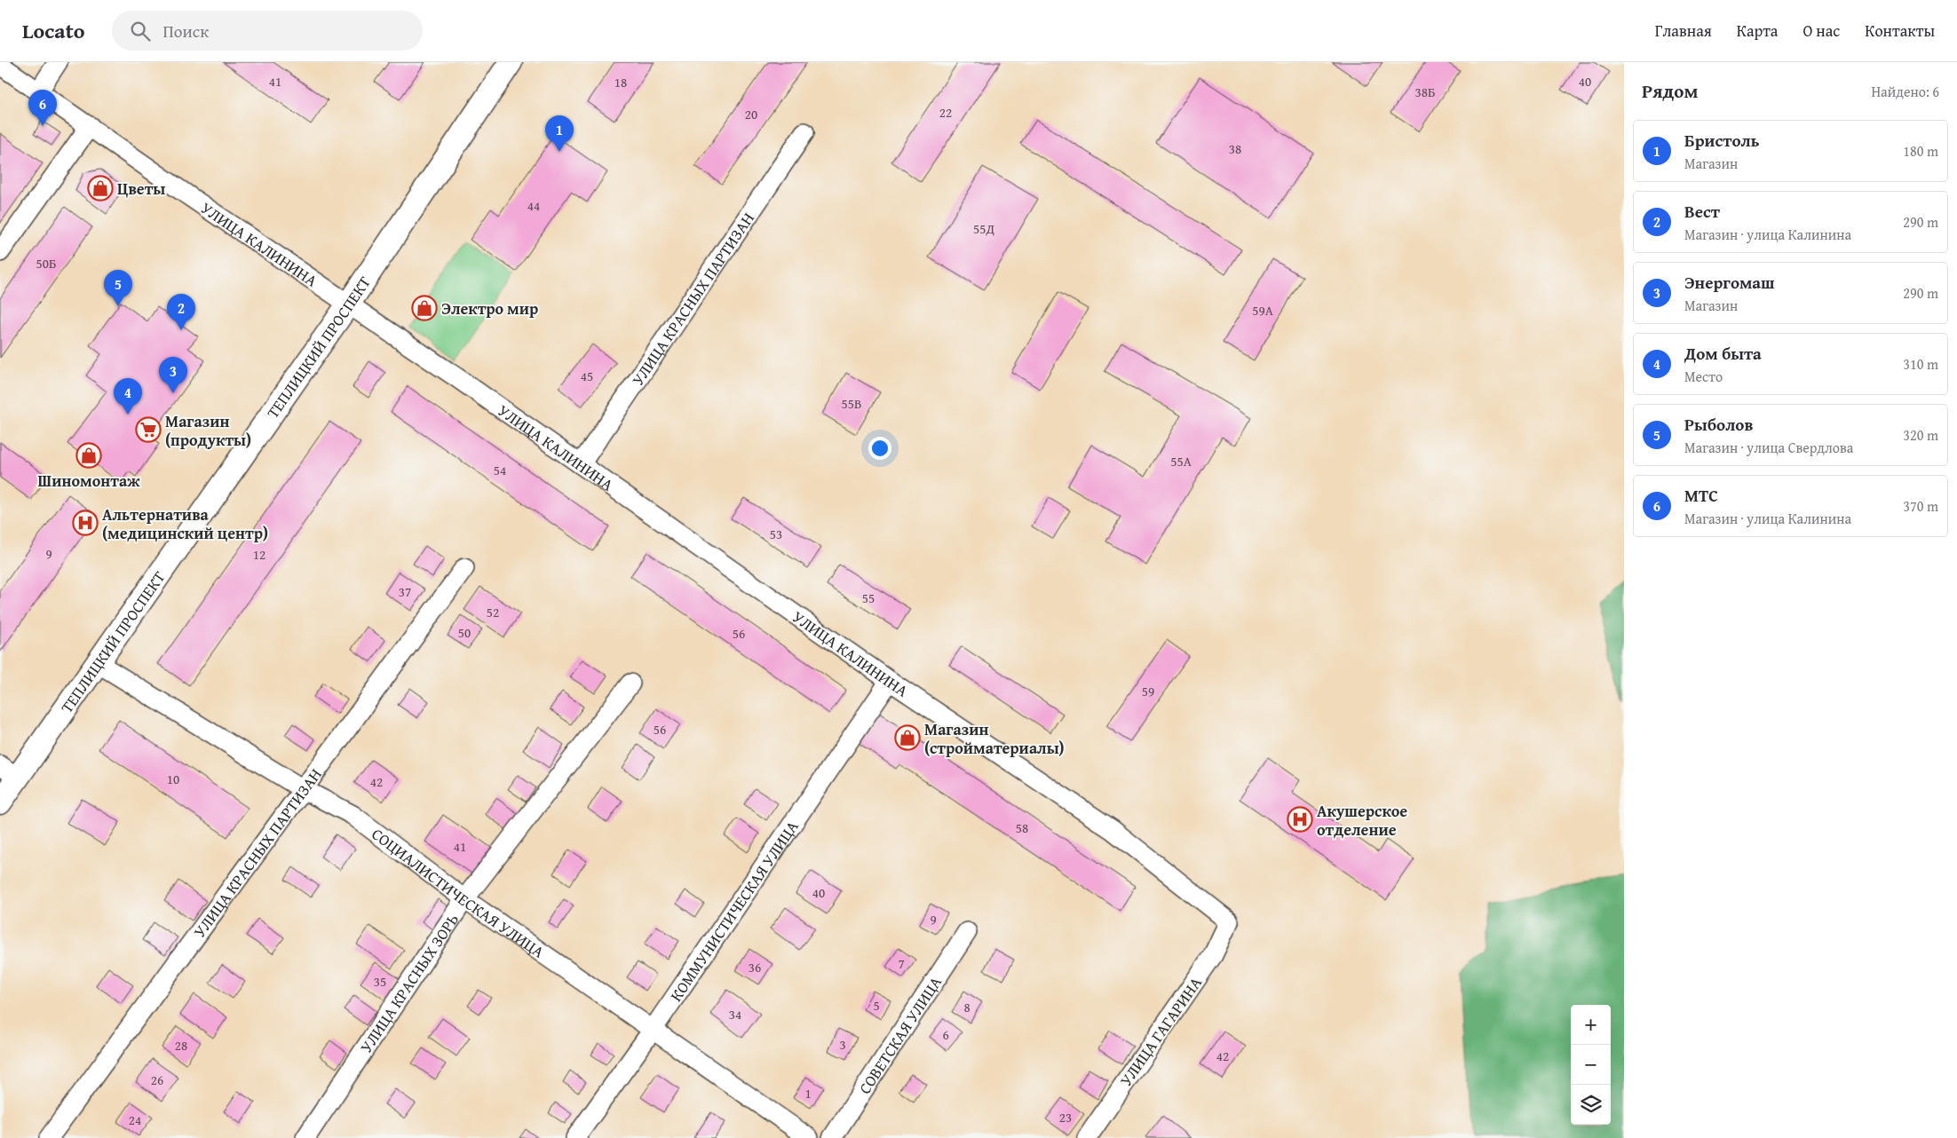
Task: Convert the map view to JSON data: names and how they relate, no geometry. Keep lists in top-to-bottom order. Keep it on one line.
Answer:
{"streets":{"main road":["ТЕПЛИЦКИЙ ПРОСПЕКТ"],"street":["УЛИЦА КАЛИНИНА","УЛИЦА КРАСНЫХ ПАРТИЗАН","СОЦИАЛИСТИЧЕСКАЯ УЛИЦА","КОММУНИСТИЧЕСКАЯ УЛИЦА","УЛИЦА КРАСНЫХ ЗОРЬ","УЛИЦА ГАГАРИНА","СОВЕТСКАЯ УЛИЦА"]},"crossings":[["УЛИЦА КАЛИНИНА","УЛИЦА КРАСНЫХ ПАРТИЗАН"],["УЛИЦА КАЛИНИНА","ТЕПЛИЦКИЙ ПРОСПЕКТ"],["УЛИЦА КАЛИНИНА","КОММУНИСТИЧЕСКАЯ УЛИЦА"],["УЛИЦА КАЛИНИНА","УЛИЦА ГАГАРИНА"],["УЛИЦА КРАСНЫХ ПАРТИЗАН","СОЦИАЛИСТИЧЕСКАЯ УЛИЦА"],["ТЕПЛИЦКИЙ ПРОСПЕКТ","СОЦИАЛИСТИЧЕСКАЯ УЛИЦА"],["СОЦИАЛИСТИЧЕСКАЯ УЛИЦА","КОММУНИСТИЧЕСКАЯ УЛИЦА"],["СОЦИАЛИСТИЧЕСКАЯ УЛИЦА","УЛИЦА КРАСНЫХ ЗОРЬ"]],"places":{"shop":["Цветы","Электро мир","Шиномонтаж","Магазин (стройматериалы)"],"supermarket":["Магазин (продукты)"],"hospital":["Альтернатива (медицинский центр)","Акушерское отделение"]},"house_numbers":["41","40","18","38Б","22","20","38","44","55Д","50Б","59А","45","55В","55А","54","53","9","12","37","55","52","50","56","59","56","10","42","58","41","40","9","7","36","35","5","8","34","6","3","28","42","26","1","23","24"],"page":{"header":"Locato","search":"Поиск","nav":["Главная","Карта","О нас","Контакты"],"heading":["Рядом","Найдено: 6"],"pins":["6","1","5","2","3","4"],"list":[{"mark":"1","name":"Бристоль","note":"Магазин","value":"180 m"},{"mark":"2","name":"Вест","note":"Магазин · улица Калинина","value":"290 m"},{"mark":"3","name":"Энергомаш","note":"Магазин","value":"290 m"},{"mark":"4","name":"Дом быта","note":"Место","value":"310 m"},{"mark":"5","name":"Рыболов","note":"Магазин · улица Свердлова","value":"320 m"},{"mark":"6","name":"МТС","note":"Магазин · улица Калинина","value":"370 m"}],"map_buttons":["+","−"]}}
